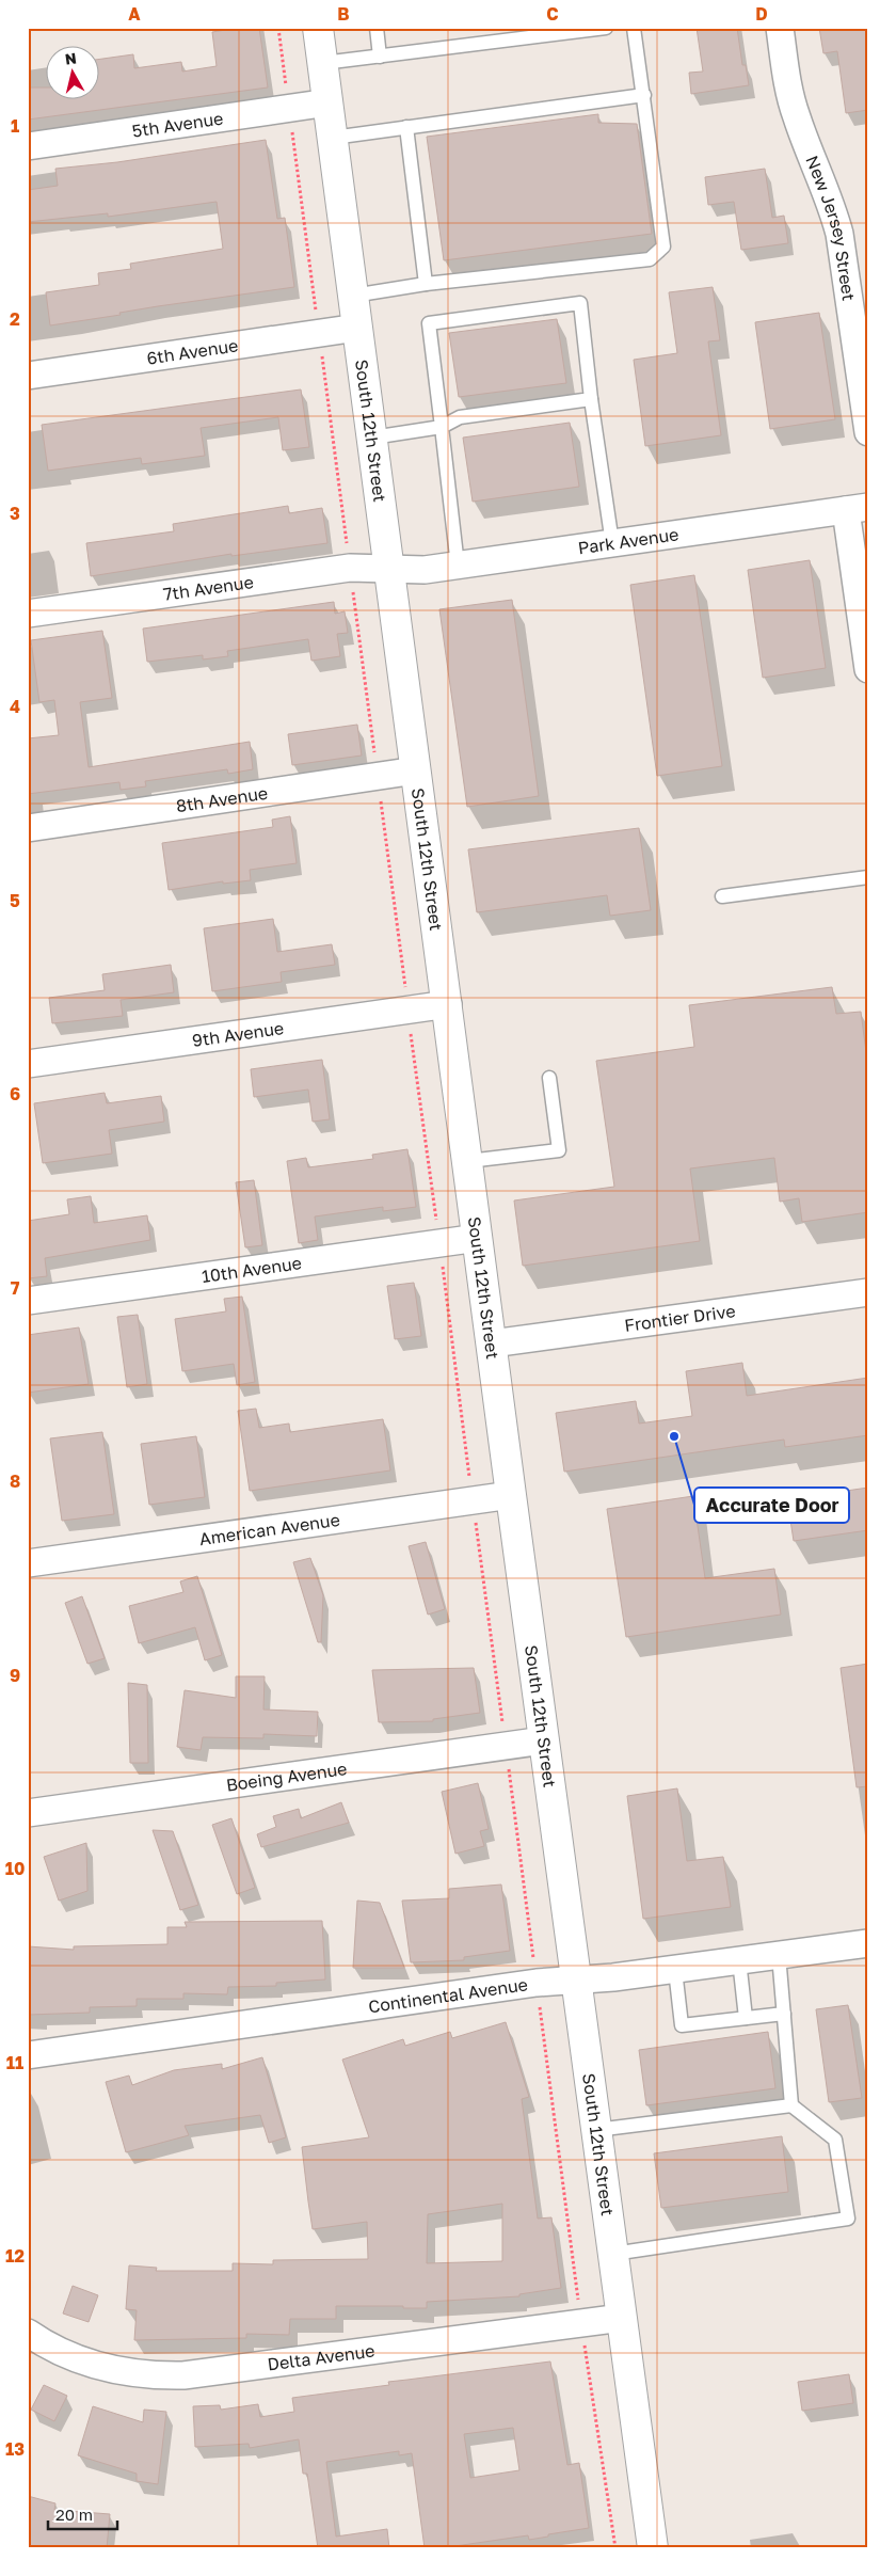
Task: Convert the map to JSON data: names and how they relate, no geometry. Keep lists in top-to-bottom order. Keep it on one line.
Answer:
{"streets":{"street":["5th Avenue","New Jersey Street","6th Avenue","South 12th Street","Park Avenue","7th Avenue","8th Avenue","9th Avenue","10th Avenue","Frontier Drive","American Avenue","Boeing Avenue","Continental Avenue","Delta Avenue"]},"crossings":[["5th Avenue","South 12th Street"],["6th Avenue","South 12th Street"],["South 12th Street","Park Avenue"],["South 12th Street","7th Avenue"],["South 12th Street","8th Avenue"],["South 12th Street","9th Avenue"],["South 12th Street","10th Avenue"],["South 12th Street","Frontier Drive"],["South 12th Street","American Avenue"],["South 12th Street","Boeing Avenue"],["South 12th Street","Continental Avenue"],["South 12th Street","Delta Avenue"],["Park Avenue","7th Avenue"]],"places":["Accurate Door"],"scale_bar":"20 m","north":"top","grid":{"columns":["A","B","C","D"],"rows":["1","2","3","4","5","6","7","8","9","10","11","12","13"]}}
